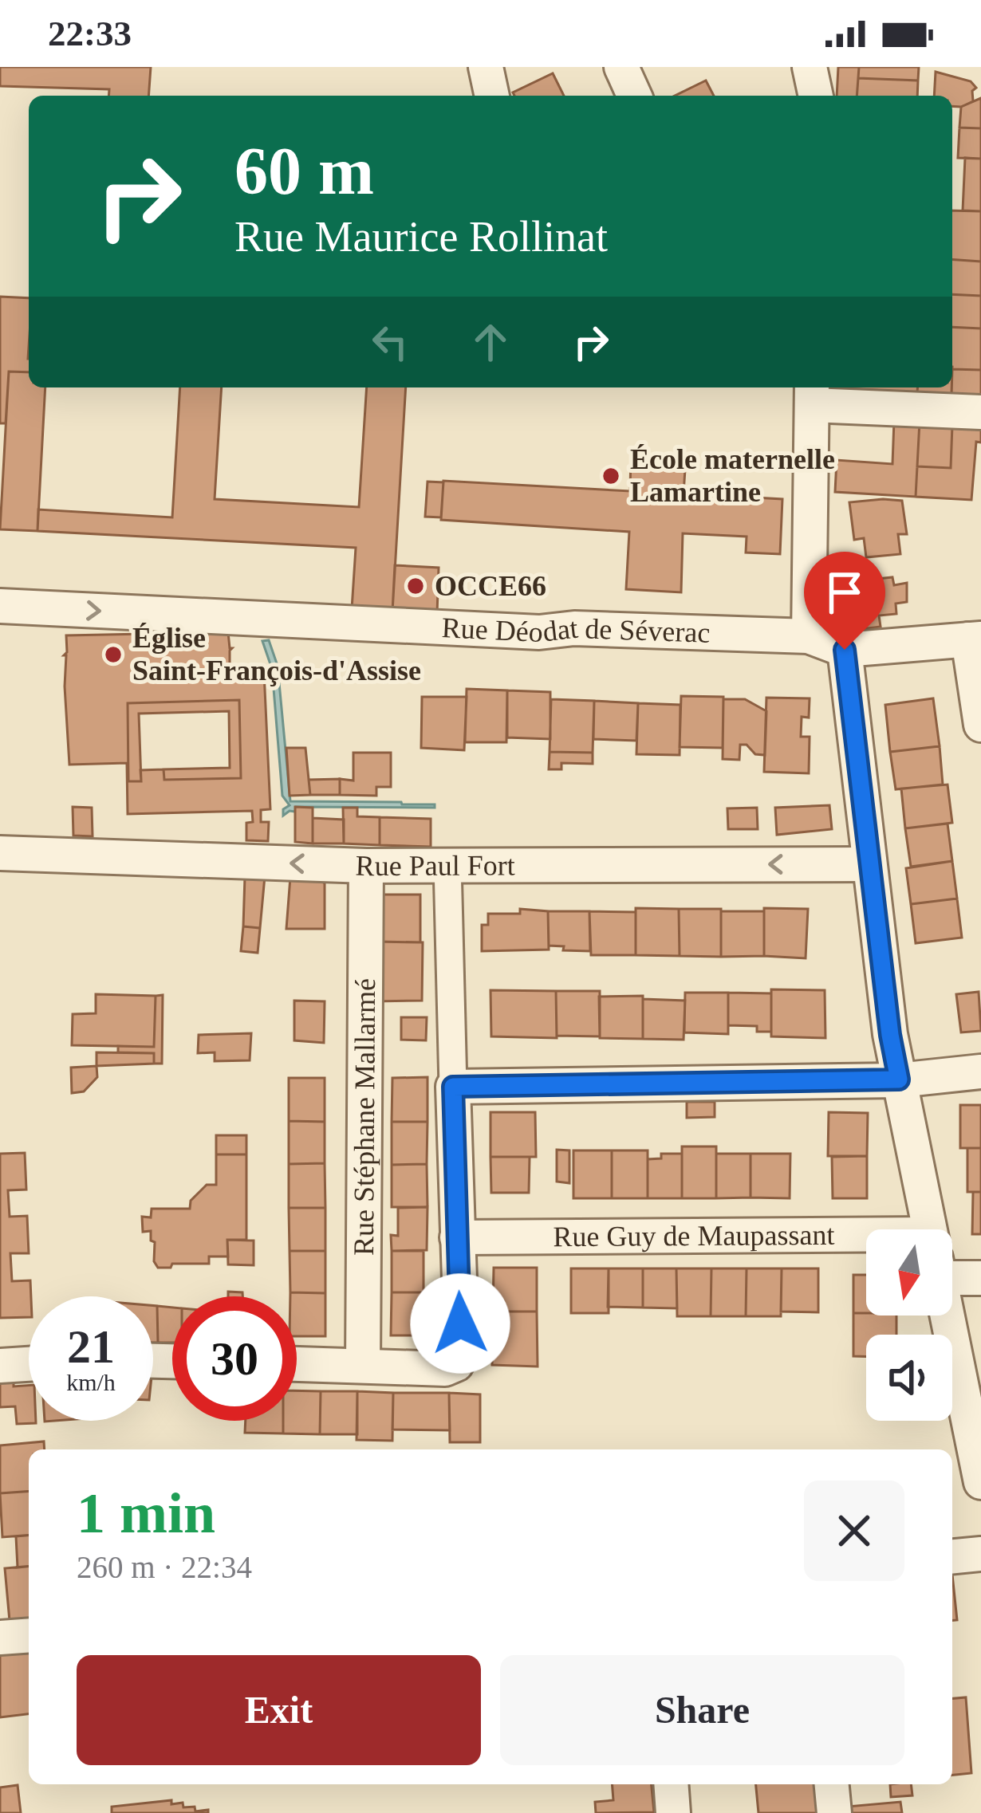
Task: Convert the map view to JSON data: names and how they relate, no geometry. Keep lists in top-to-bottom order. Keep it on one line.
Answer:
{"streets":{"street":["Rue Déodat de Séverac","Rue Paul Fort","Rue Stéphane Mallarmé","Rue Guy de Maupassant"]},"crossings":[["Rue Paul Fort","Rue Stéphane Mallarmé"]],"one_way":["Rue Déodat de Séverac"],"places":["École maternelle Lamartine","OCCE66","Église Saint-François-d'Assise"],"north":"bottom","page":{"status":"22:33","turn":["60 m","Rue Maurice Rollinat"],"speed":"21 km/h","limit":"30","heading":["1 min","260 m · 22:34"],"buttons":["Exit","Share"]}}
